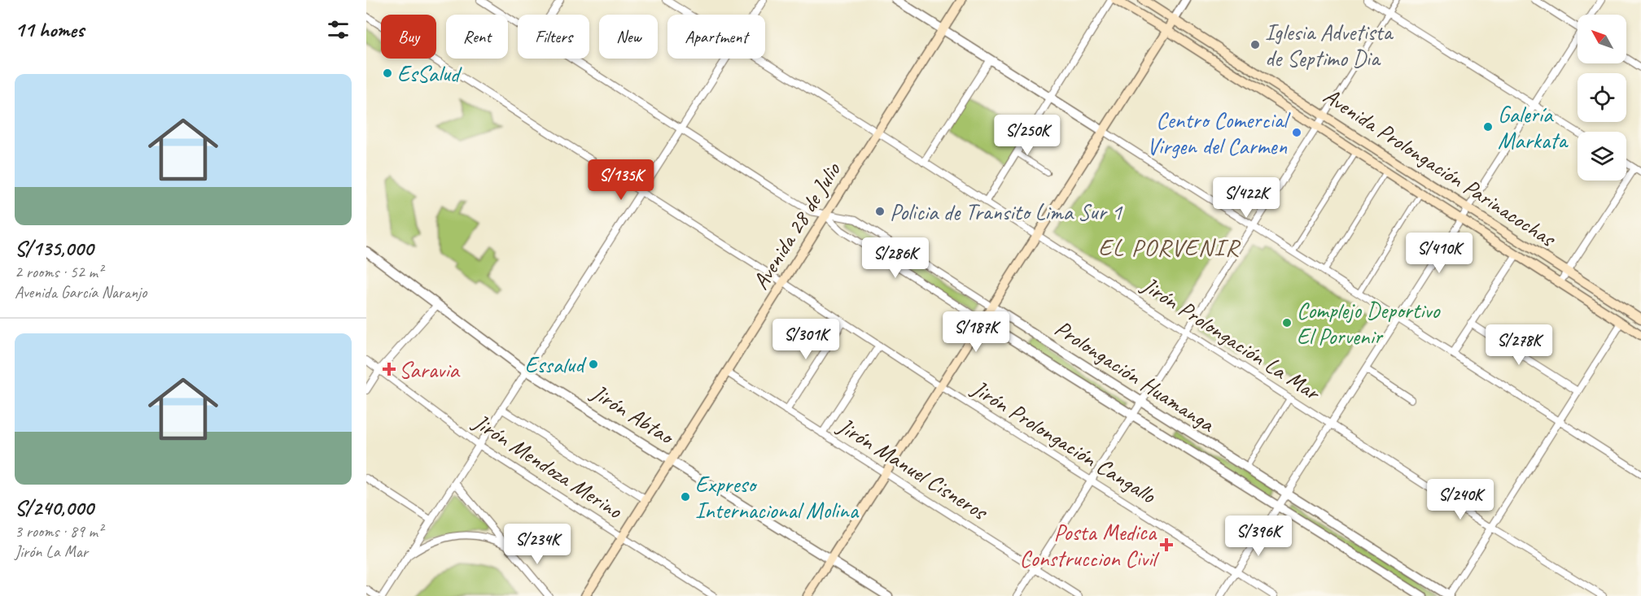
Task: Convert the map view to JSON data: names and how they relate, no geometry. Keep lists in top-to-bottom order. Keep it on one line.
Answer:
{"streets":{"main road":["Avenida Prolongación Parinacochas","Avenida 28 de Julio"],"street":["Jirón Prolongación La Mar","Prolongación Huamanga","Jirón Abtao","Jirón Prolongación Cangallo","Jirón Mendoza Merino","Jirón Manuel Cisneros"]},"crossings":[["Avenida 28 de Julio","Jirón Prolongación La Mar"],["Avenida 28 de Julio","Prolongación Huamanga"],["Avenida 28 de Julio","Jirón Abtao"],["Avenida 28 de Julio","Jirón Prolongación Cangallo"],["Avenida 28 de Julio","Jirón Mendoza Merino"],["Avenida 28 de Julio","Jirón Manuel Cisneros"]],"districts":["EL PORVENIR"],"places":{"other":["Iglesia Advetista de Septimo Dia","EsSalud","Galería Markata","Centro Comercial Virgen del Carmen","Policia de Transito Lima Sur 1","Complejo Deportivo El Porvenir","Essalud","Expreso Internacional Molina"],"health":["Saravia","Posta Medica Construccion Civil"]},"north":"top left","page":{"heading":"11 homes","chip":["Buy","Rent","Filters","New","Apartment"],"list":[{"name":"S/135,000","note":"2 rooms · 52 m² · Avenida García Naranjo"},{"name":"S/240,000","note":"3 rooms · 89 m² · Jirón La Mar"}],"price":["S/250K","S/135K","S/422K","S/410K","S/286K","S/187K","S/301K","S/278K","S/240K","S/396K","S/234K"]}}
